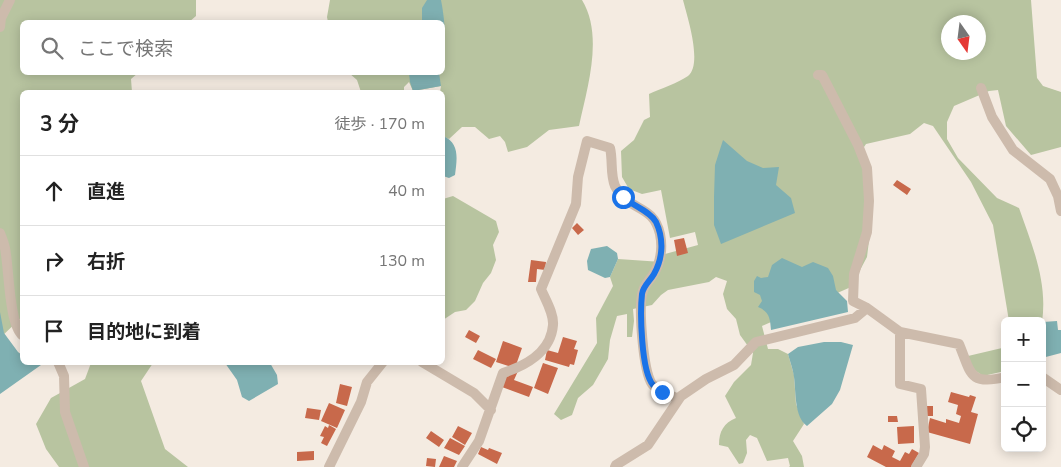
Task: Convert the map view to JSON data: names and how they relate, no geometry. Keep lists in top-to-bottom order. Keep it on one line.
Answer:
{"north":"bottom","page":{"search":"ここで検索","heading":["3 分","徒歩 · 170 m"],"list":[["直進","40 m"],["右折","130 m"],"目的地に到着"],"map_buttons":["+","−"]}}
